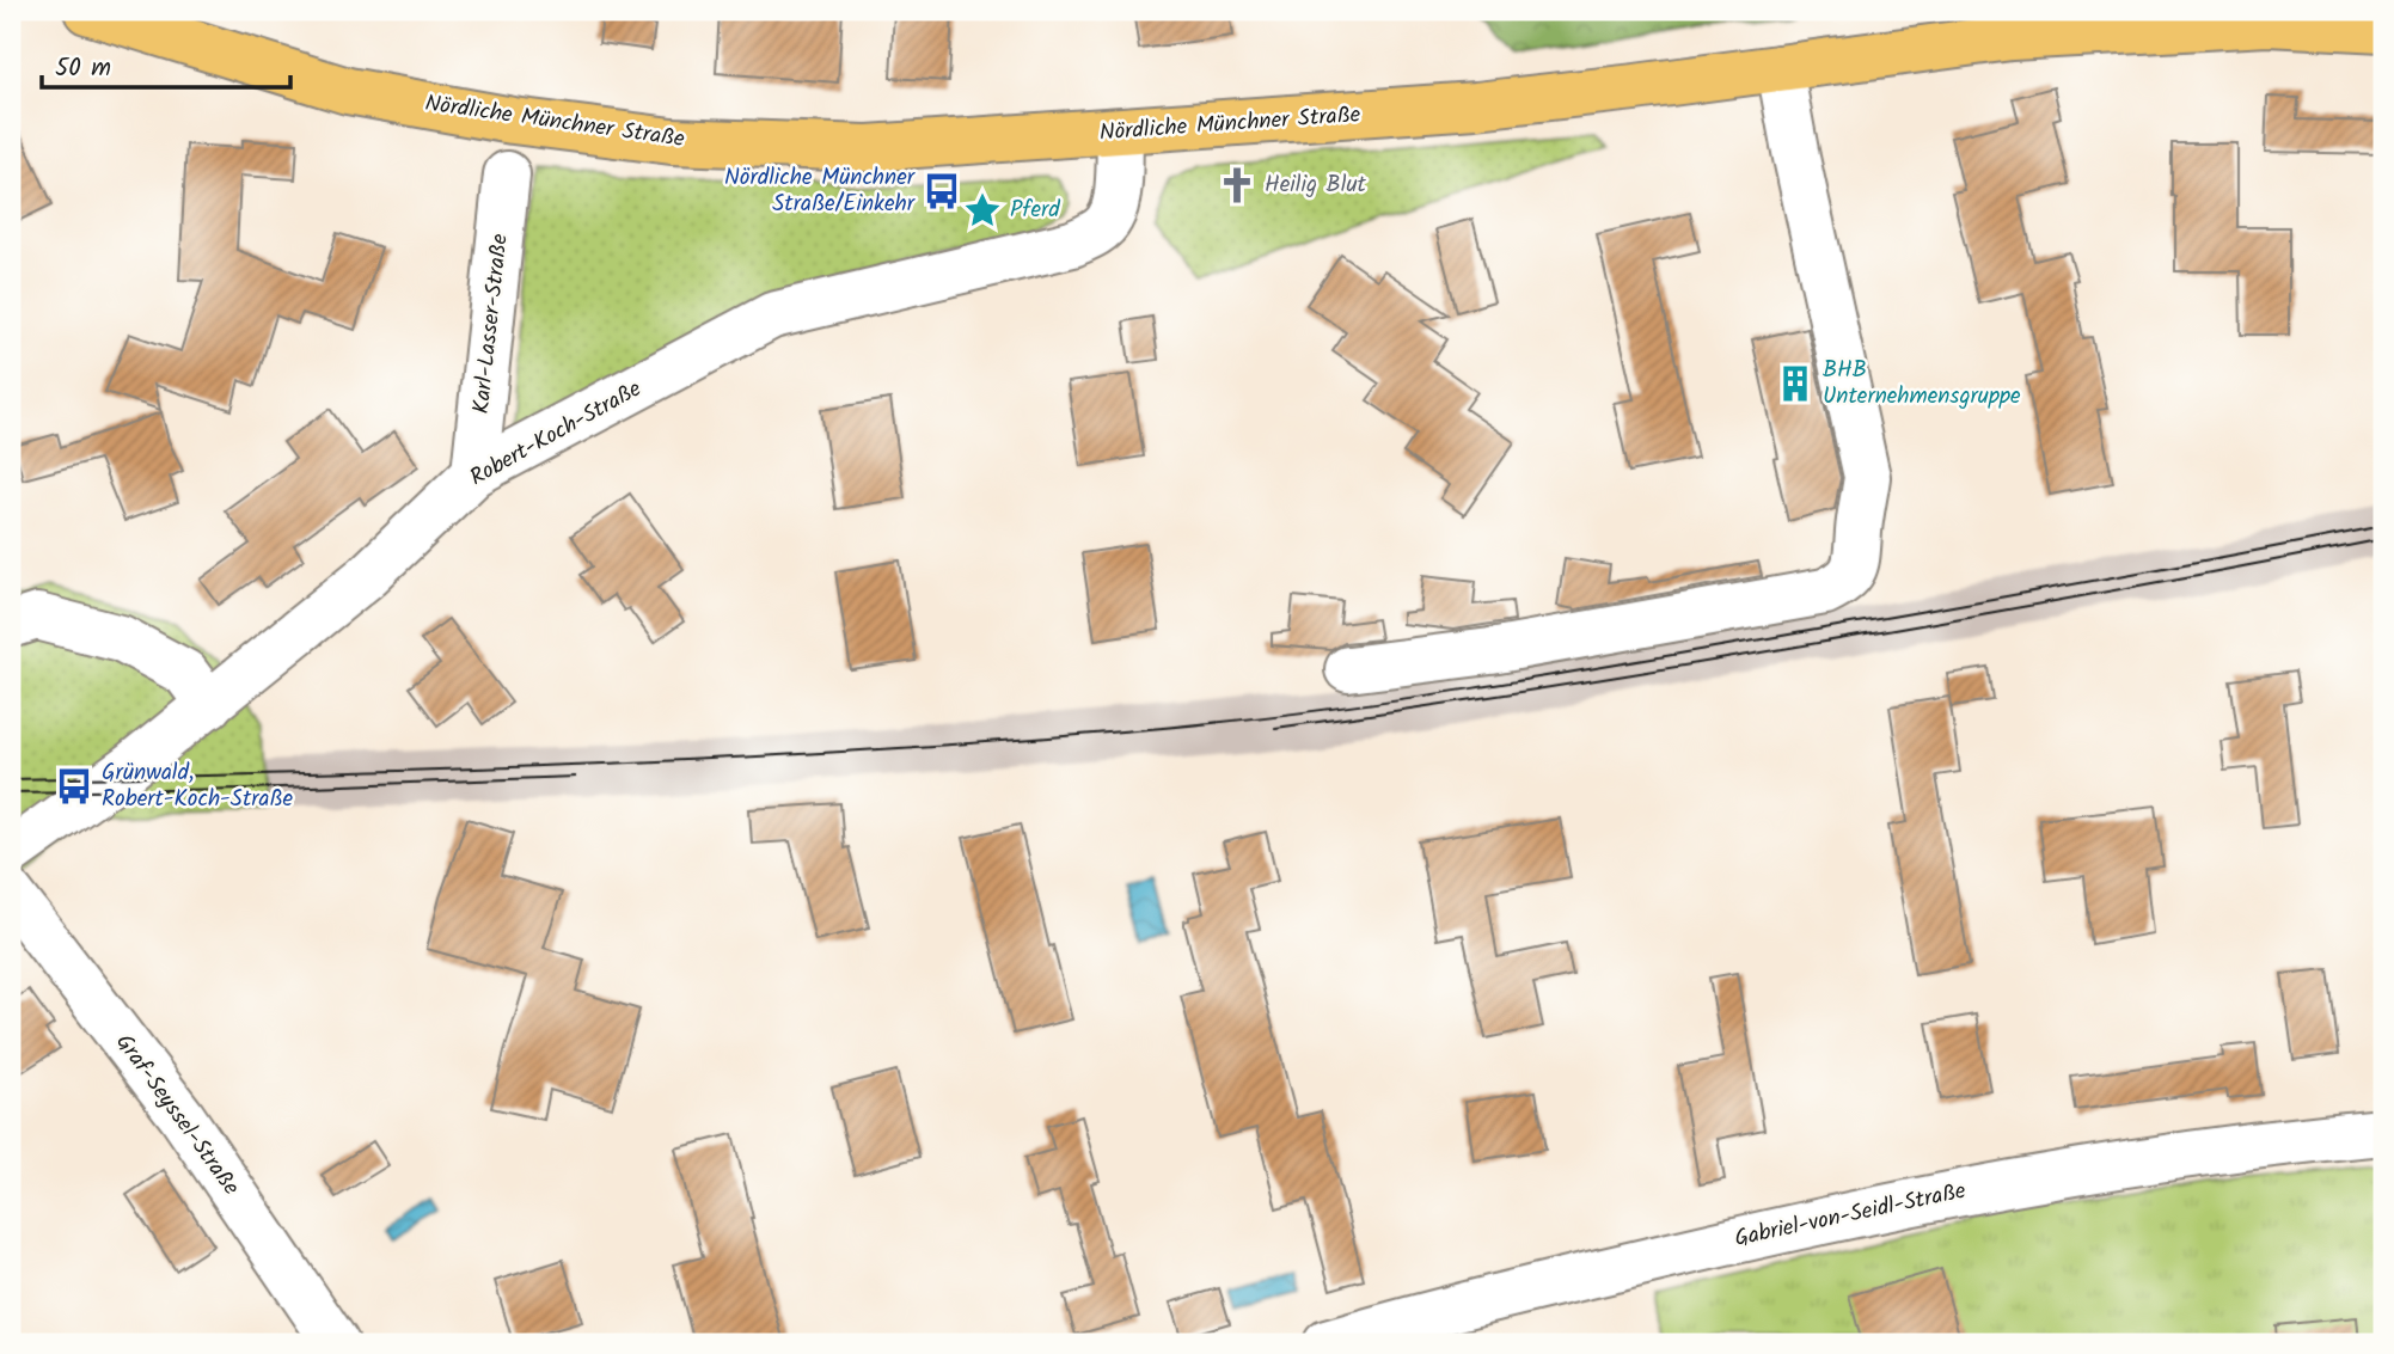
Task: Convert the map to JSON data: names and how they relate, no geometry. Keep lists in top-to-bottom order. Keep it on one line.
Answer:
{"streets":{"main road":["Nördliche Münchner Straße"],"street":["Karl-Lasser-Straße","Robert-Koch-Straße","Graf-Seyssel-Straße","Gabriel-von-Seidl-Straße"]},"crossings":[["Nördliche Münchner Straße","Robert-Koch-Straße"],["Karl-Lasser-Straße","Robert-Koch-Straße"]],"places":{"church":["Heilig Blut"],"bus stop":["Nördliche Münchner Straße/Einkehr","Grünwald, Robert-Koch-Straße"],"place":["Pferd"],"building":["BHB Unternehmensgruppe"]},"scale_bar":"50 m"}
